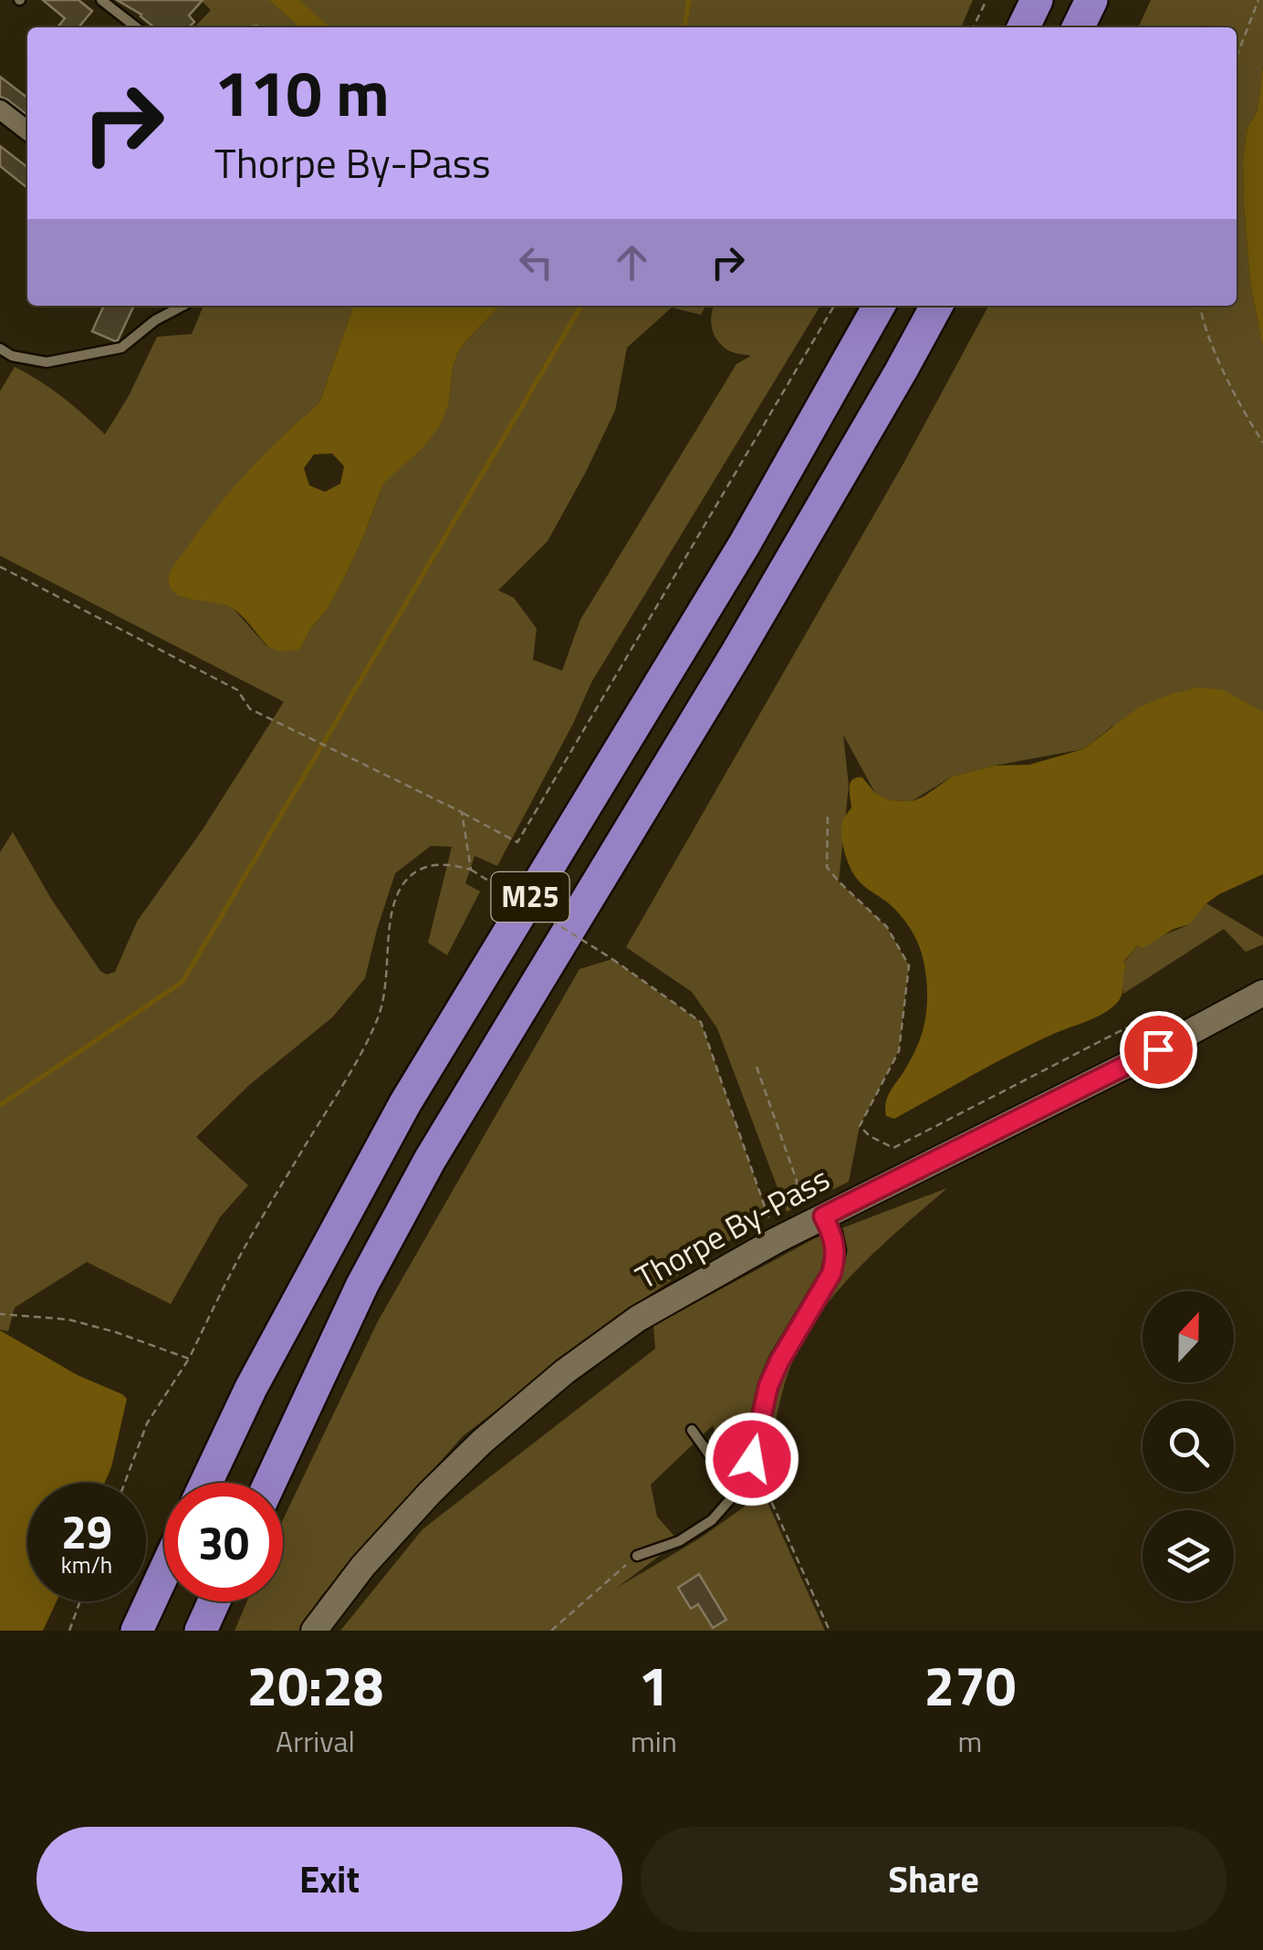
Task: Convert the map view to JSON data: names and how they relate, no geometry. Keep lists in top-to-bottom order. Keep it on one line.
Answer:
{"streets":{"highway":["M25"],"main road":["Thorpe By-Pass"]},"north":"top","page":{"turn":["110 m","Thorpe By-Pass"],"speed":"29 km/h","limit":"30","eta":["20:28","Arrival","1","min","270","m"],"buttons":["Exit","Share"]}}
